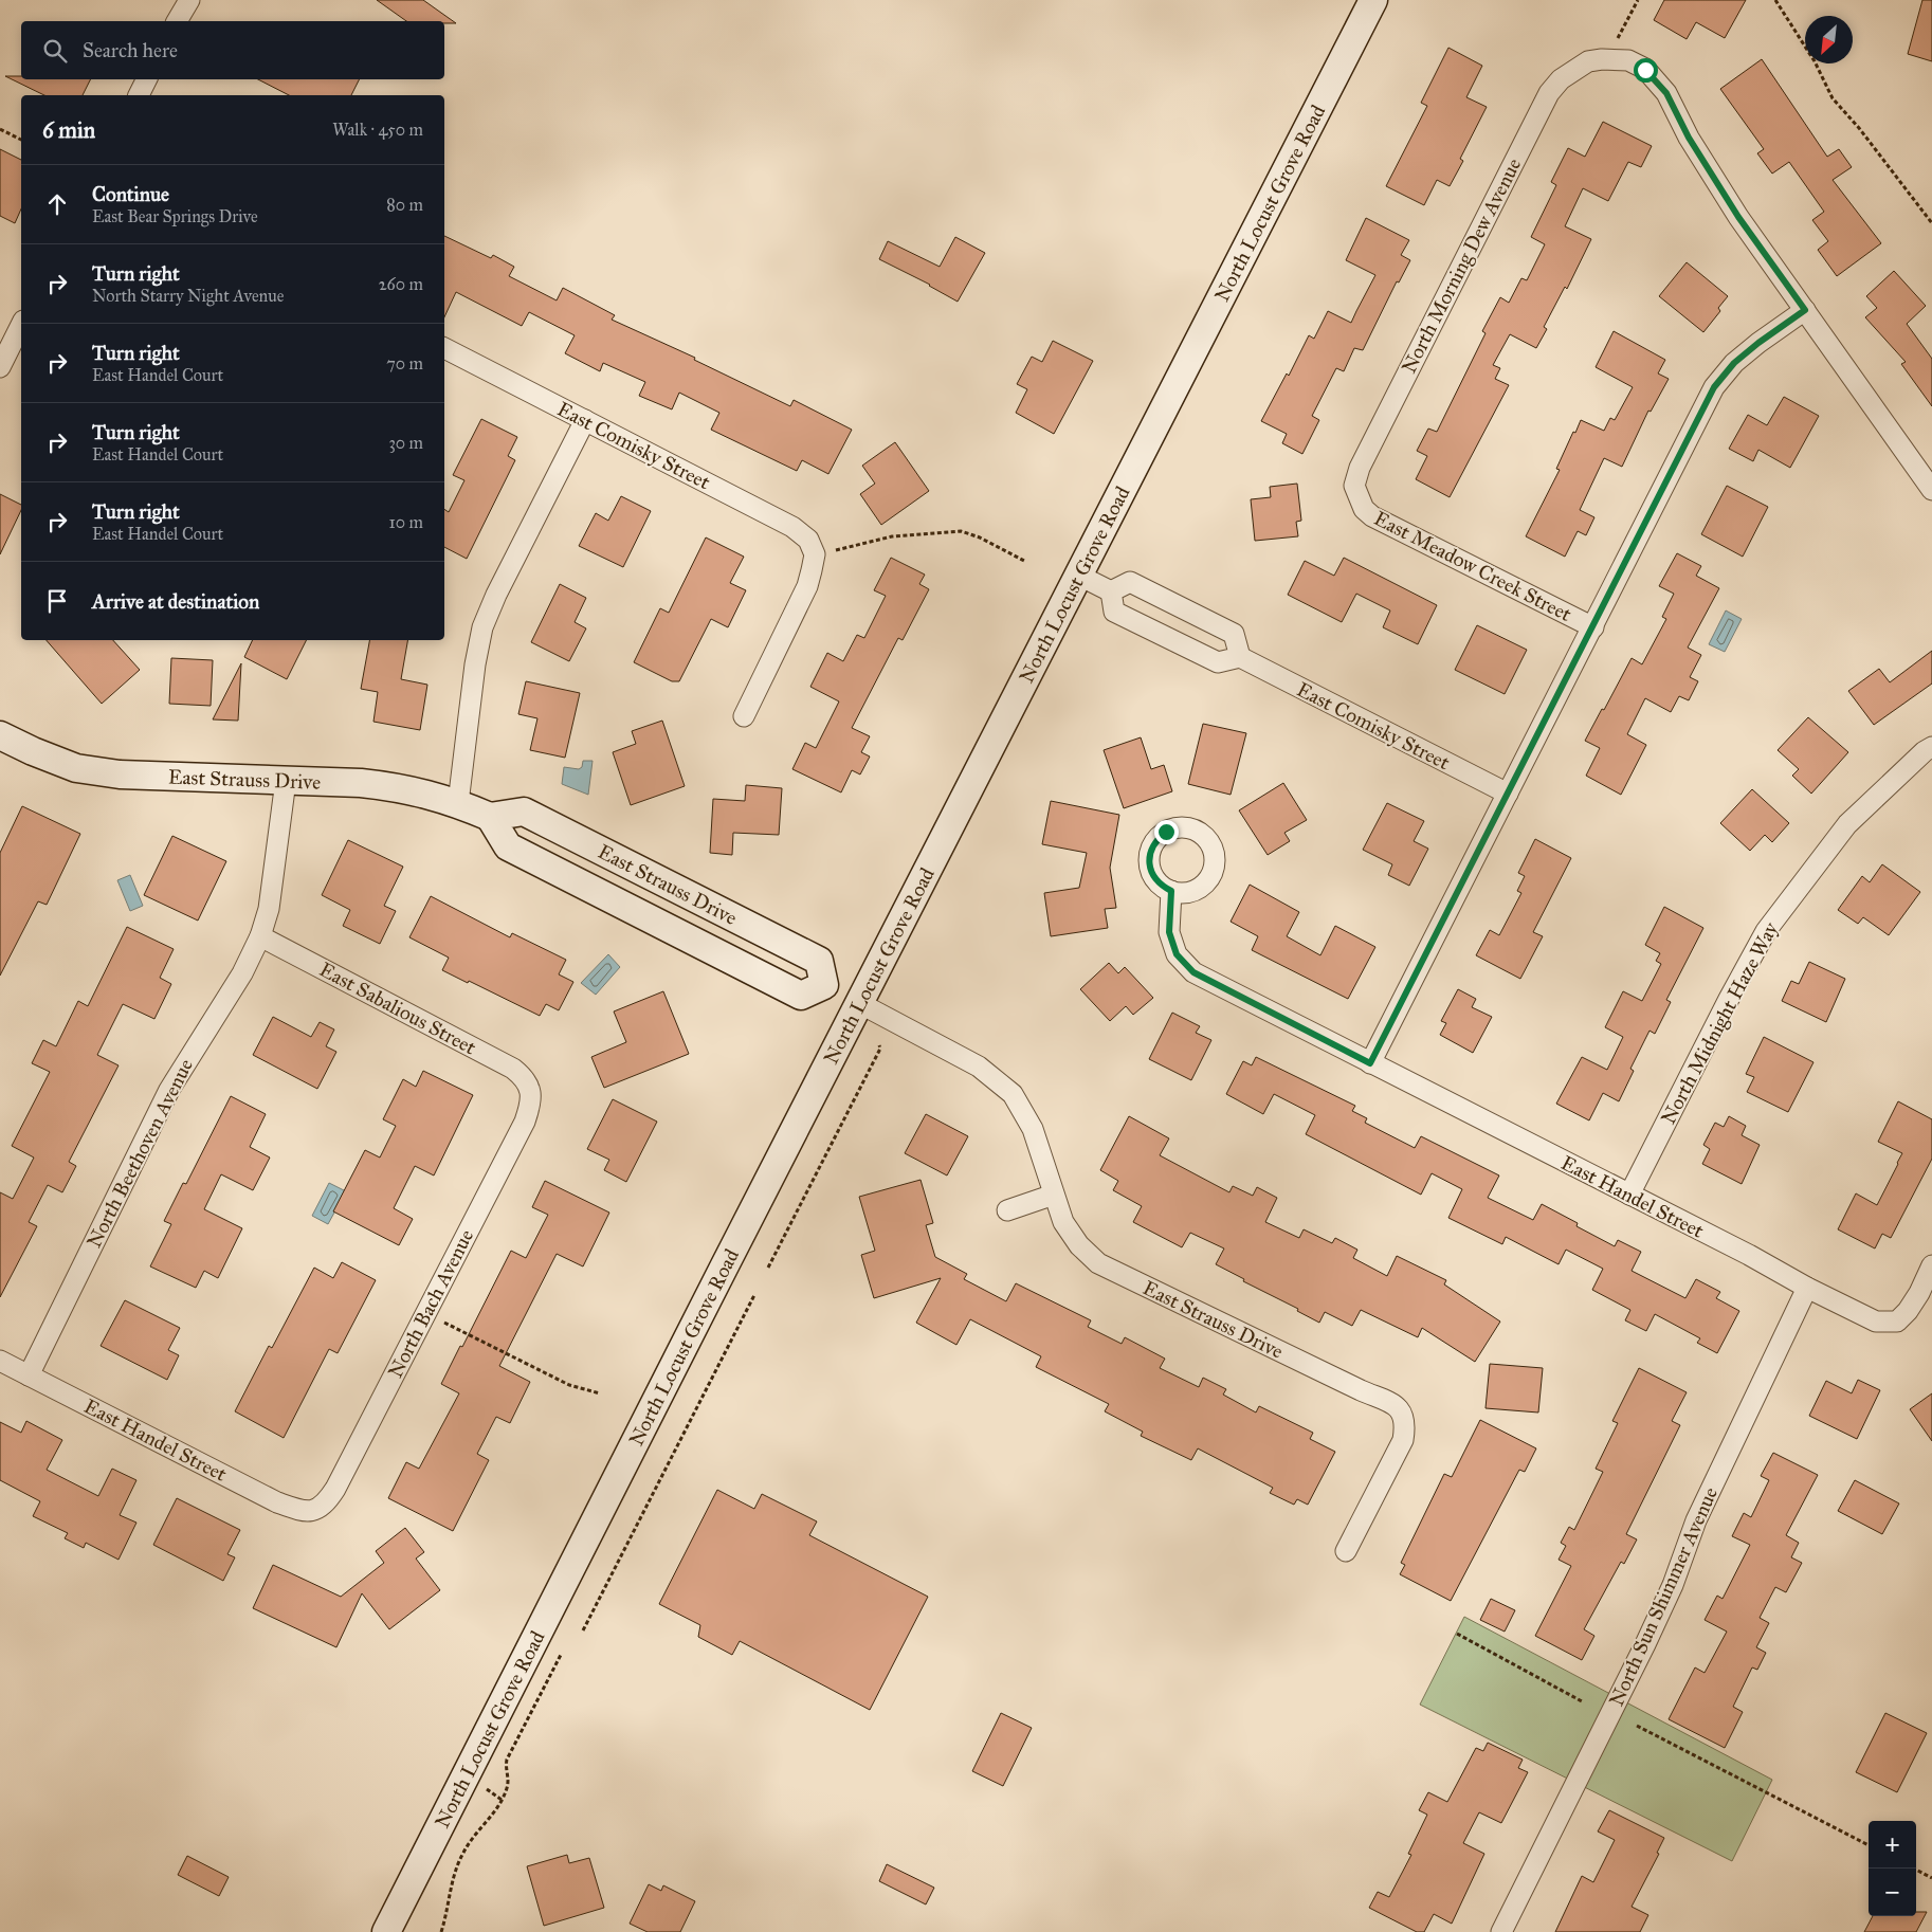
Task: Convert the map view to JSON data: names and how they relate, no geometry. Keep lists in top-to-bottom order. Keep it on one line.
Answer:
{"streets":{"main road":["North Locust Grove Road","East Strauss Drive"],"street":["North Morning Dew Avenue","East Comisky Street","East Meadow Creek Street","East Sabalious Street","North Midnight Haze Way","North Beethoven Avenue","East Handel Street","North Bach Avenue","North Sun Shimmer Avenue"]},"crossings":[["North Locust Grove Road","East Strauss Drive"],["North Morning Dew Avenue","East Meadow Creek Street"],["East Strauss Drive","North Beethoven Avenue"],["East Sabalious Street","North Beethoven Avenue"],["East Sabalious Street","North Bach Avenue"],["North Midnight Haze Way","East Handel Street"],["North Beethoven Avenue","East Handel Street"],["East Handel Street","North Bach Avenue"],["East Handel Street","North Sun Shimmer Avenue"]],"north":"bottom left","page":{"search":"Search here","heading":["6 min","Walk · 450 m"],"list":[["Continue","East Bear Springs Drive","80 m"],["Turn right","North Starry Night Avenue","260 m"],["Turn right","East Handel Court","70 m"],["Turn right","East Handel Court","30 m"],["Turn right","East Handel Court","10 m"],"Arrive at destination"],"map_buttons":["+","−"]}}
